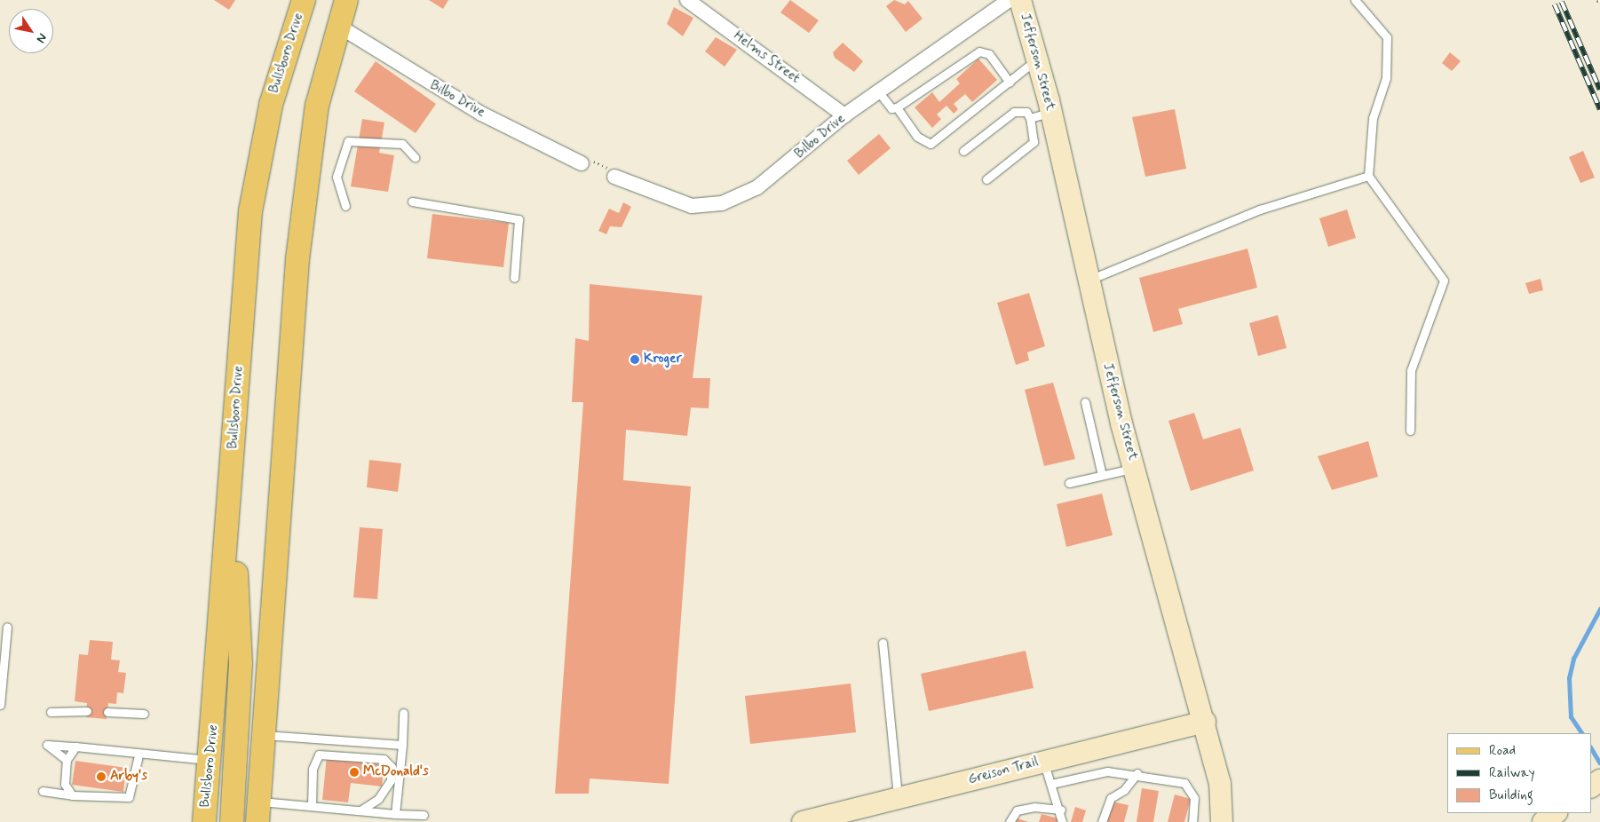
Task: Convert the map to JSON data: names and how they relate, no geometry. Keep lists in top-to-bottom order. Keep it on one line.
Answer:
{"streets":{"main road":["Bullsboro Drive"],"street":["Helms Street","Jefferson Street","Bilbo Drive","Greison Trail"]},"crossings":[["Helms Street","Bilbo Drive"],["Jefferson Street","Greison Trail"]],"places":["Kroger","McDonald's","Arby's"],"legend":["Road","Railway","Building"],"north":"bottom right"}
